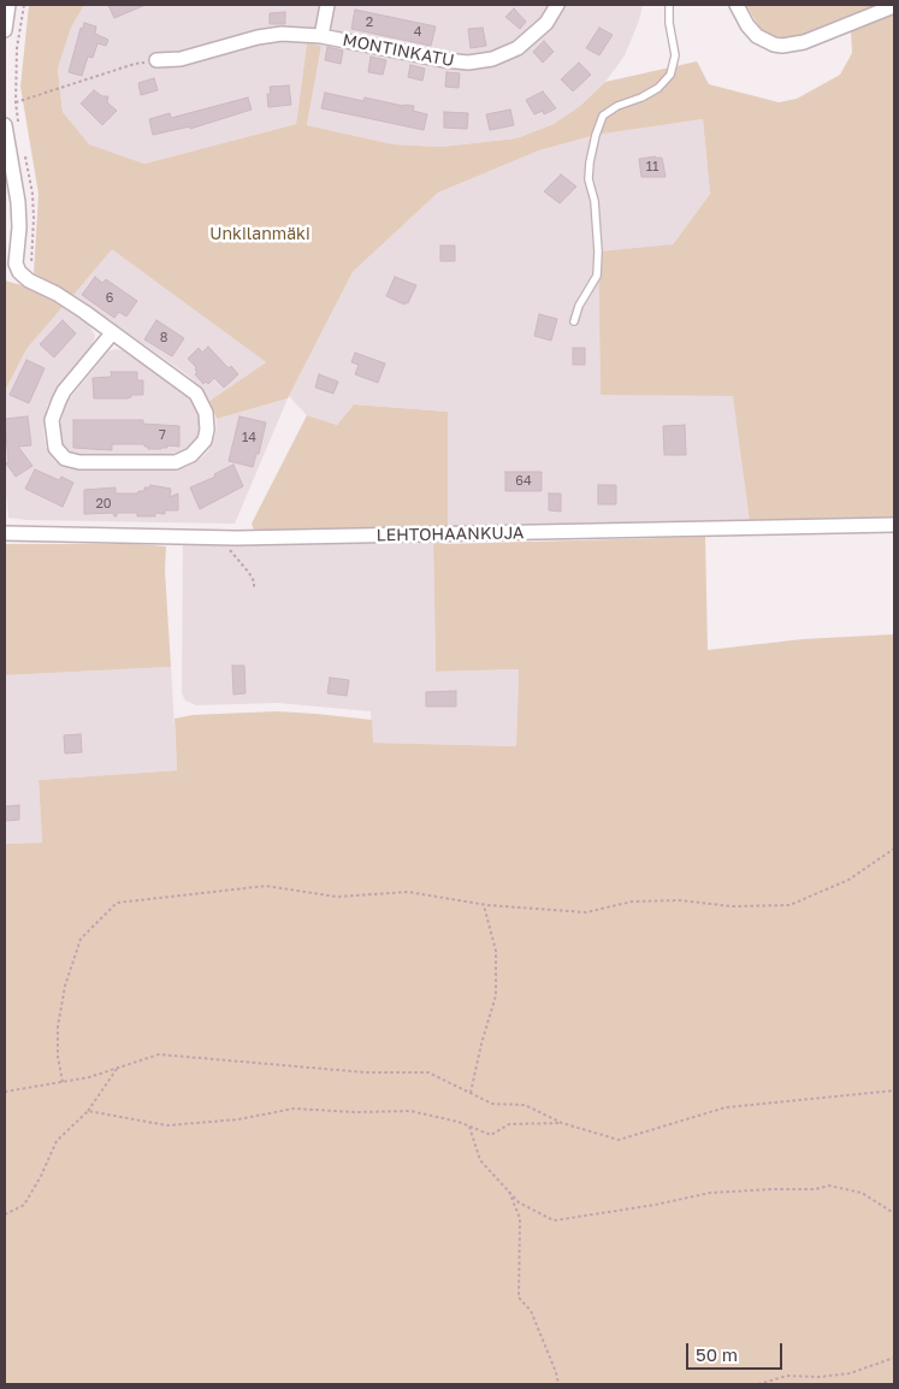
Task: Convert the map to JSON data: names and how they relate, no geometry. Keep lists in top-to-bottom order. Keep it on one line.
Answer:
{"streets":{"street":["MONTINKATU","LEHTOHAANKUJA"]},"parks":["Unkilanmäki"],"house_numbers":["2","4","11","6","8","7","14","64","20"],"scale_bar":"50 m"}
